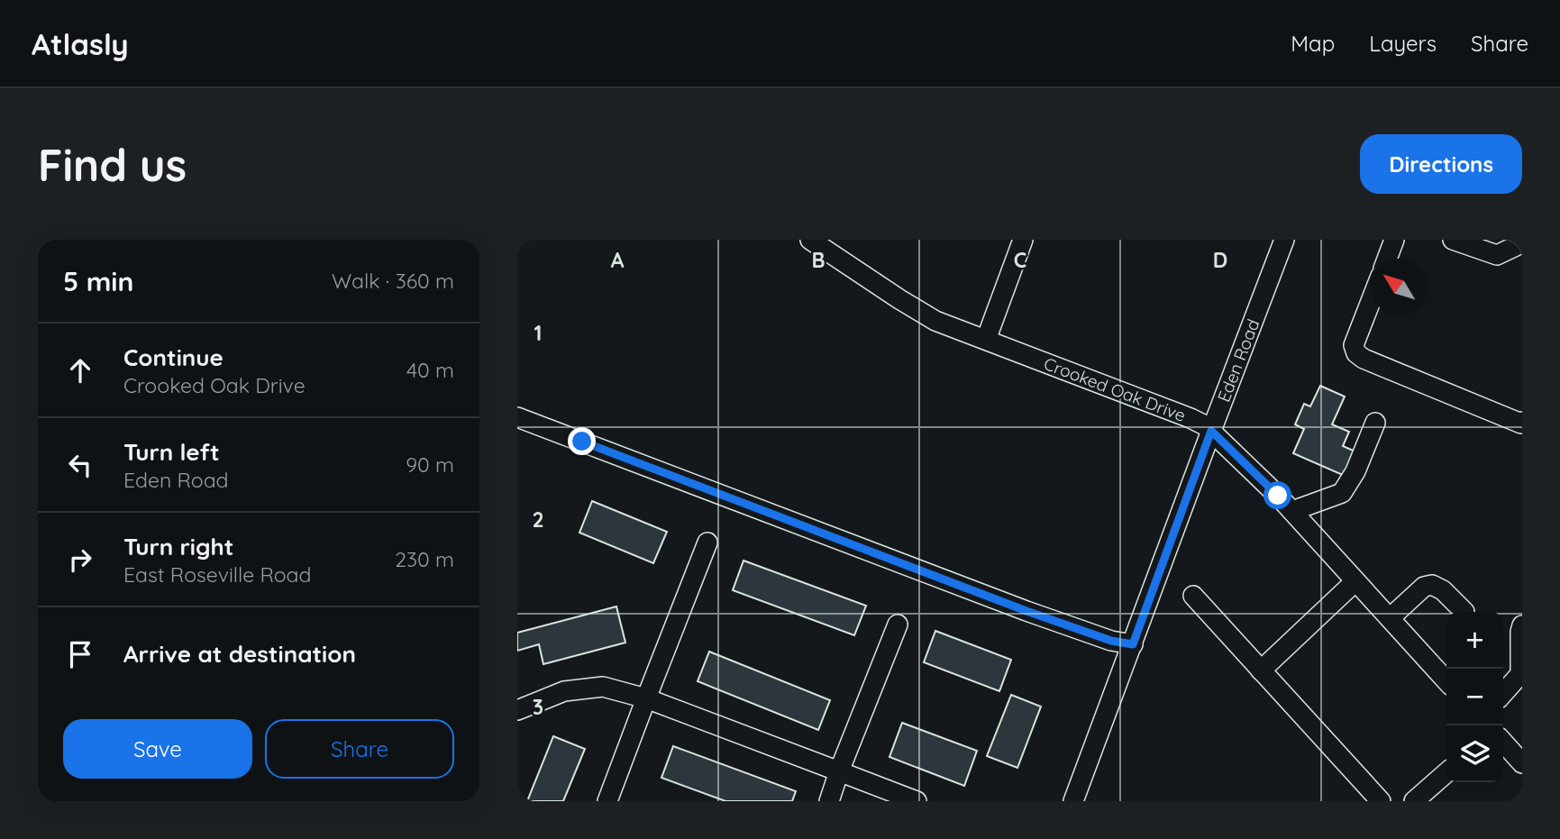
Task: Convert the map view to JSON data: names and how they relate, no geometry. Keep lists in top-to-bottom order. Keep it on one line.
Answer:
{"streets":{"street":["Eden Road","Crooked Oak Drive"]},"crossings":[["Eden Road","Crooked Oak Drive"]],"north":"top left","page":{"header":"Atlasly","nav":["Map","Layers","Share"],"buttons":["Directions",["Save","Share"]],"title":"Find us","heading":["5 min","Walk · 360 m"],"list":[["Continue","Crooked Oak Drive","40 m"],["Turn left","Eden Road","90 m"],["Turn right","East Roseville Road","230 m"],"Arrive at destination"],"map_buttons":["+","−"]},"grid":{"columns":["A","B","C","D"],"rows":["1","2","3"]}}
